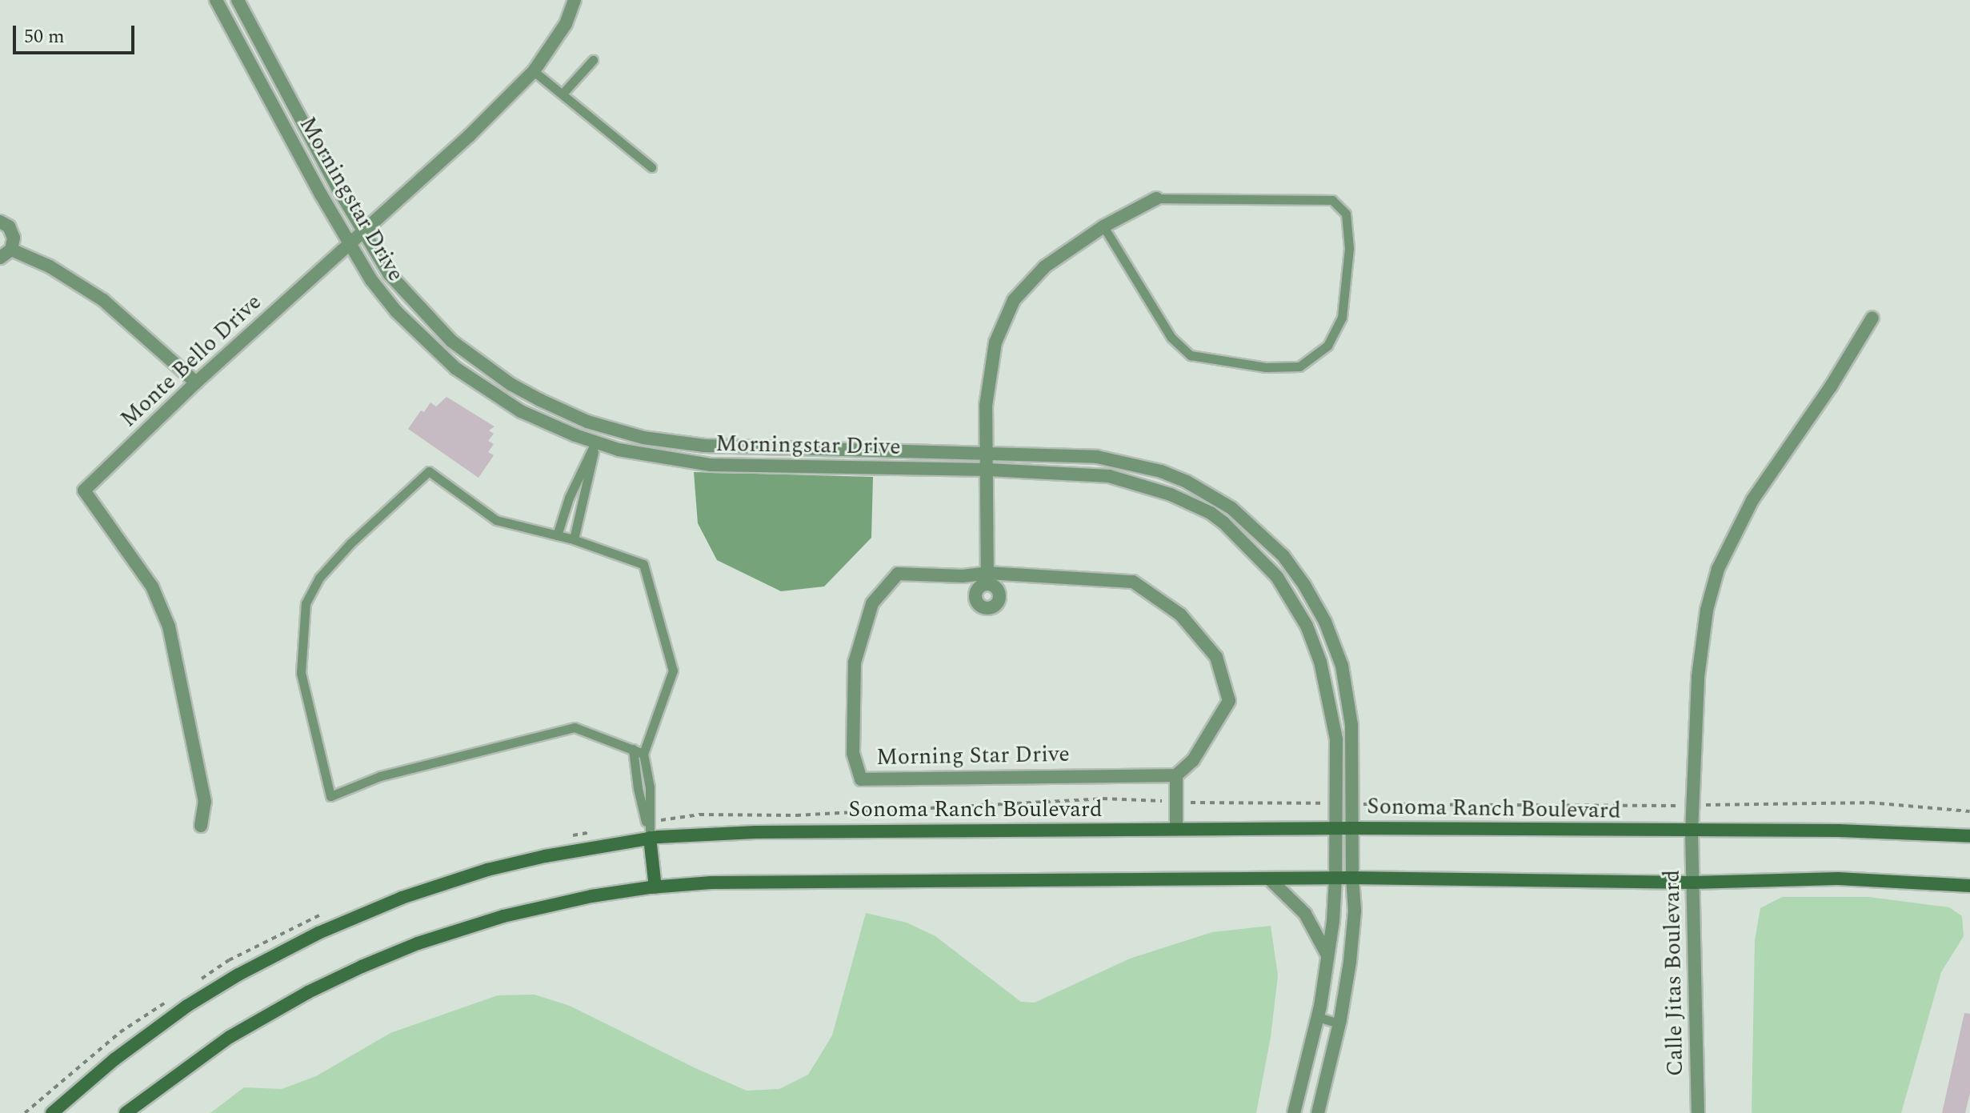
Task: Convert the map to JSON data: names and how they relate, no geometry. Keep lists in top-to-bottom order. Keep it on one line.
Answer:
{"streets":{"main road":["Sonoma Ranch Boulevard"],"street":["Morningstar Drive","Monte Bello Drive","Morning Star Drive","Calle Jitas Boulevard"]},"crossings":[["Morningstar Drive","Monte Bello Drive"],["Morningstar Drive","Sonoma Ranch Boulevard"],["Sonoma Ranch Boulevard","Calle Jitas Boulevard"]],"scale_bar":"50 m"}
